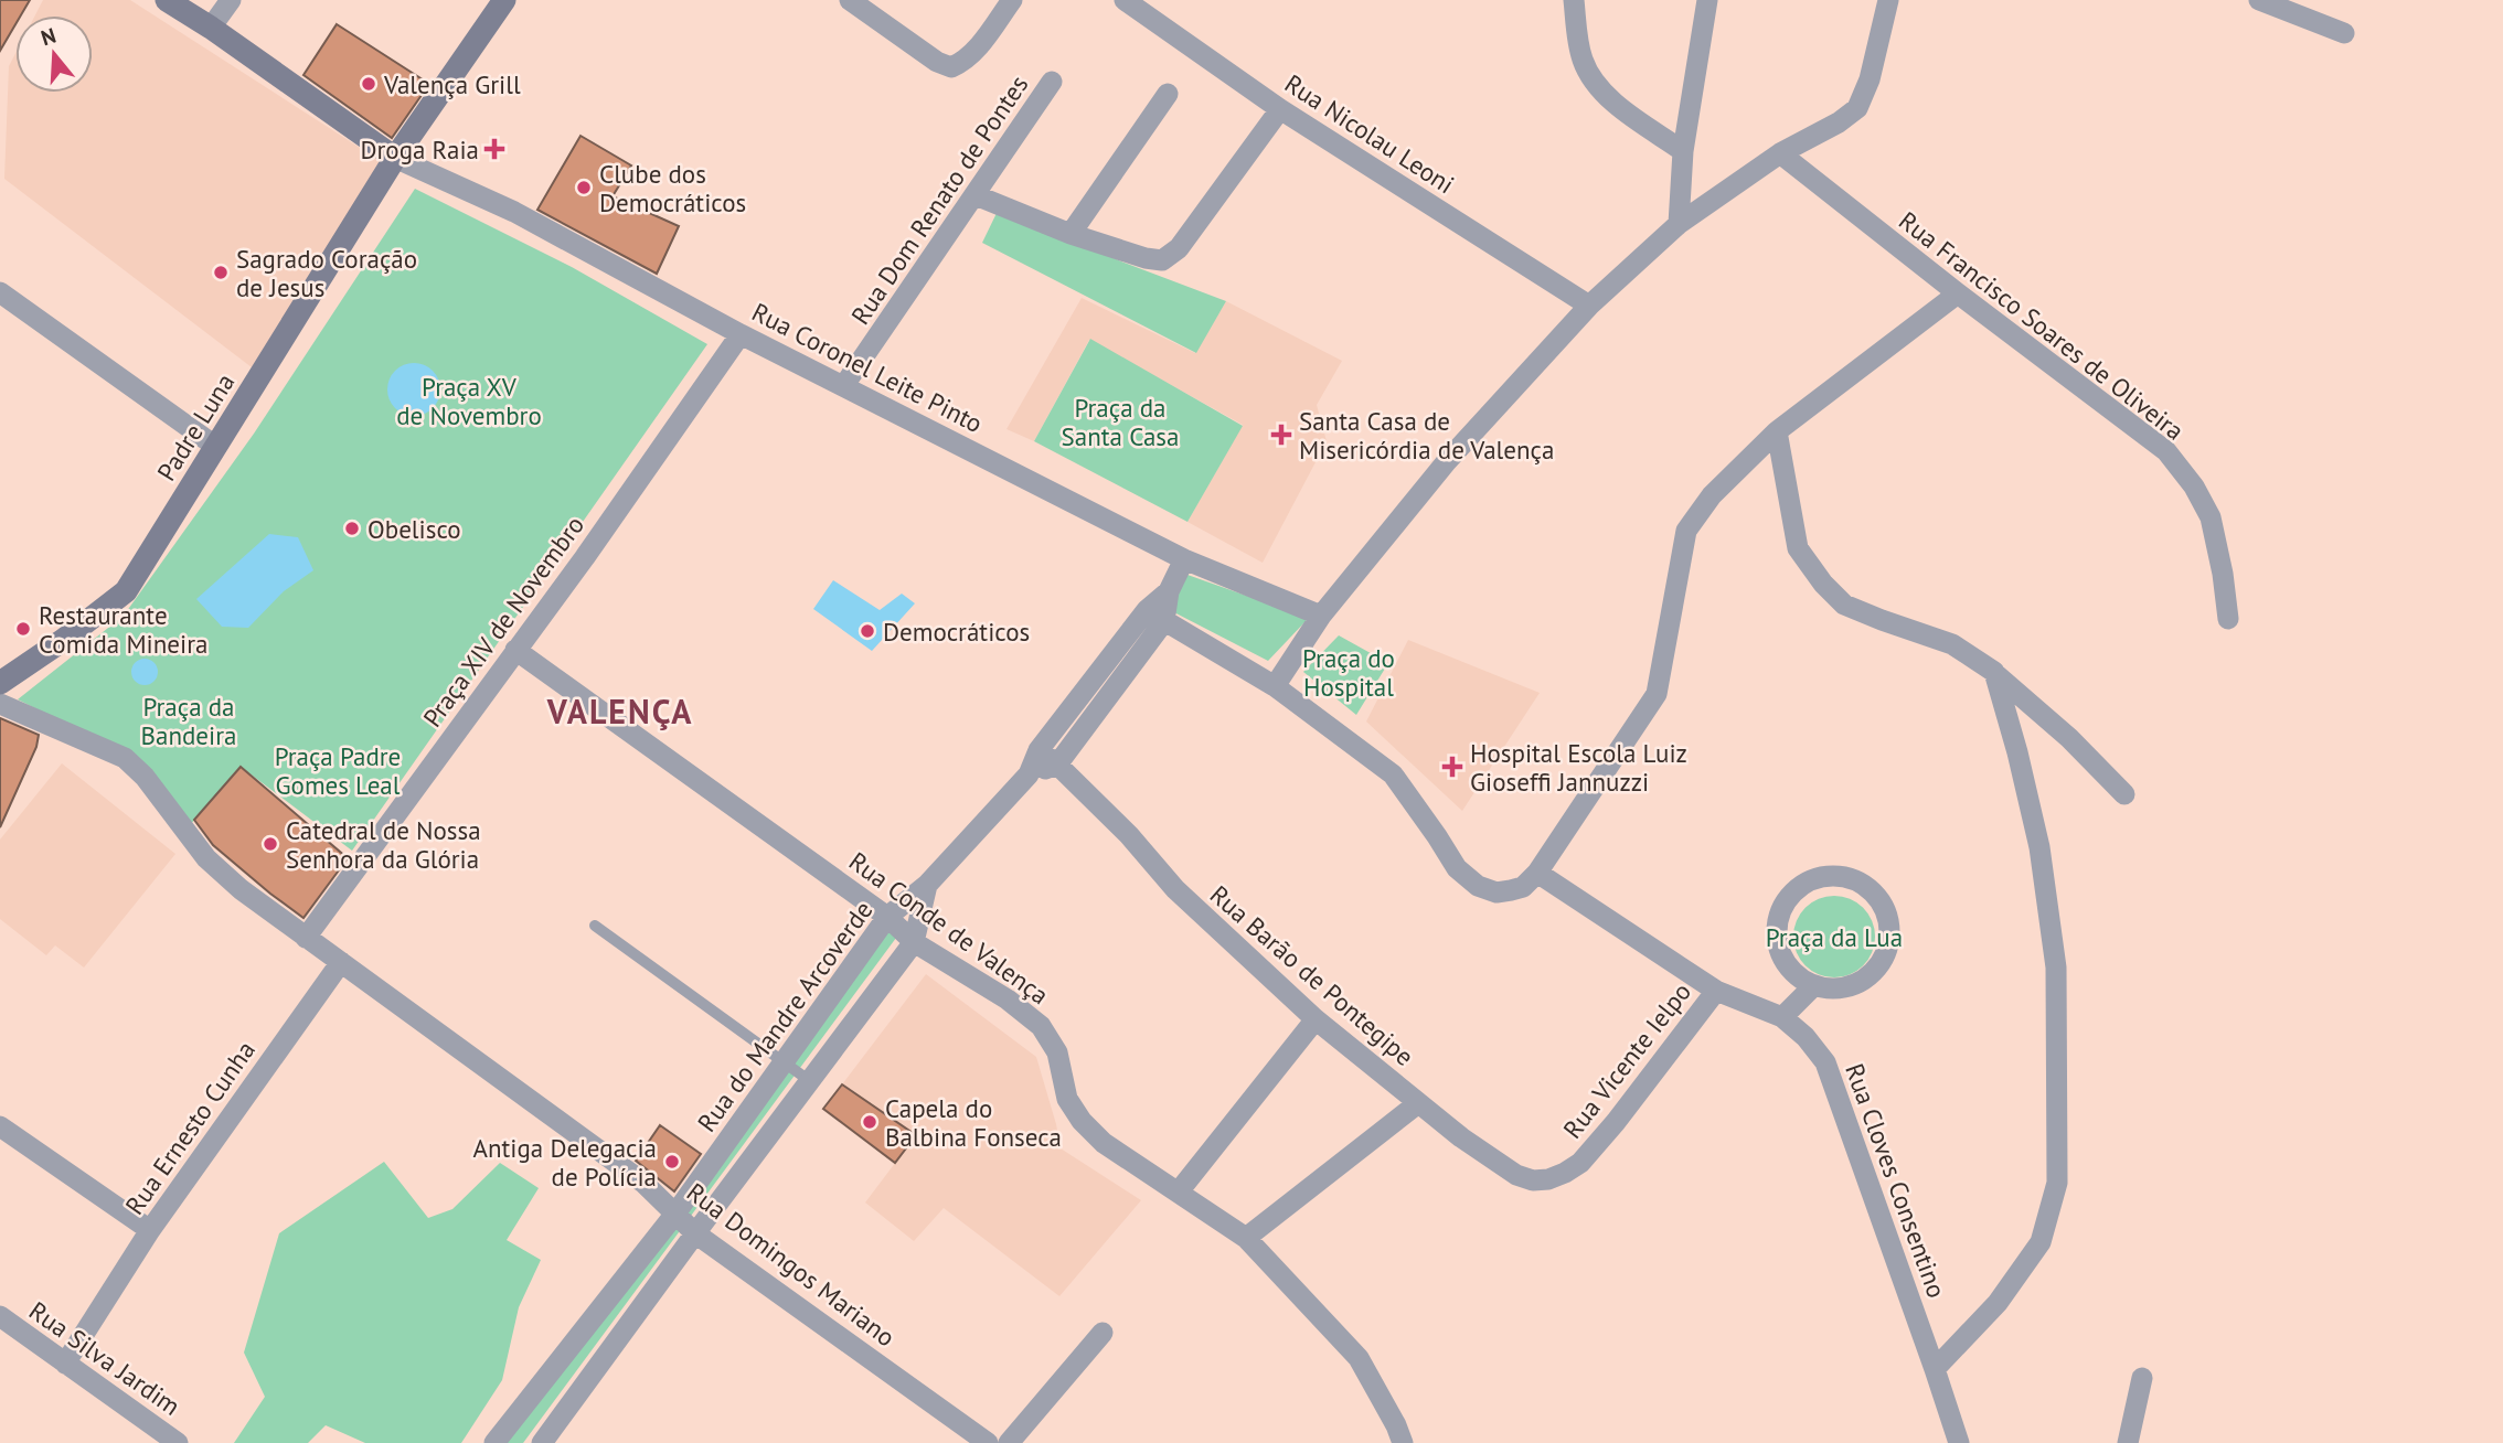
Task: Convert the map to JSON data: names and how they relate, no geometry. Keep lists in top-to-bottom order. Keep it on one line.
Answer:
{"streets":{"street":["Rua Nicolau Leoni","Rua Dom Renato de Pontes","Rua Francisco Soares de Oliveira","Rua Coronel Leite Pinto","Padre Luna","Praça XIV de Novembro","Rua Conde de Valença","Rua Barão de Pontegipe","Rua do Mandre Arcoverde","Rua Vicente Ielpo","Rua Ernesto Cunha","Rua Cloves Consentino","Rua Domingos Mariano","Rua Silva Jardim"]},"crossings":[["Rua Dom Renato de Pontes","Rua Coronel Leite Pinto"],["Rua Coronel Leite Pinto","Padre Luna"],["Rua Coronel Leite Pinto","Praça XIV de Novembro"],["Rua Coronel Leite Pinto","Rua do Mandre Arcoverde"],["Praça XIV de Novembro","Rua Conde de Valença"],["Rua Conde de Valença","Rua do Mandre Arcoverde"],["Rua Barão de Pontegipe","Rua do Mandre Arcoverde"],["Rua Barão de Pontegipe","Rua Vicente Ielpo"],["Rua do Mandre Arcoverde","Rua Domingos Mariano"],["Rua Vicente Ielpo","Rua Cloves Consentino"],["Rua Ernesto Cunha","Rua Domingos Mariano"],["Rua Ernesto Cunha","Rua Silva Jardim"]],"districts":["VALENÇA"],"parks":["Praça XV de Novembro","Praça da Santa Casa","Praça do Hospital","Praça da Bandeira","Praça Padre Gomes Leal","Praça da Lua"],"places":{"other":["Valença Grill","Clube dos Democráticos","Sagrado Coração de Jesus","Obelisco","Restaurante Comida Mineira","Democráticos","Catedral de Nossa Senhora da Glória","Capela do Balbina Fonseca","Antiga Delegacia de Polícia"],"health":["Droga Raia","Santa Casa de Misericórdia de Valença","Hospital Escola Luiz Gioseffi Jannuzzi"]},"north":"top"}
